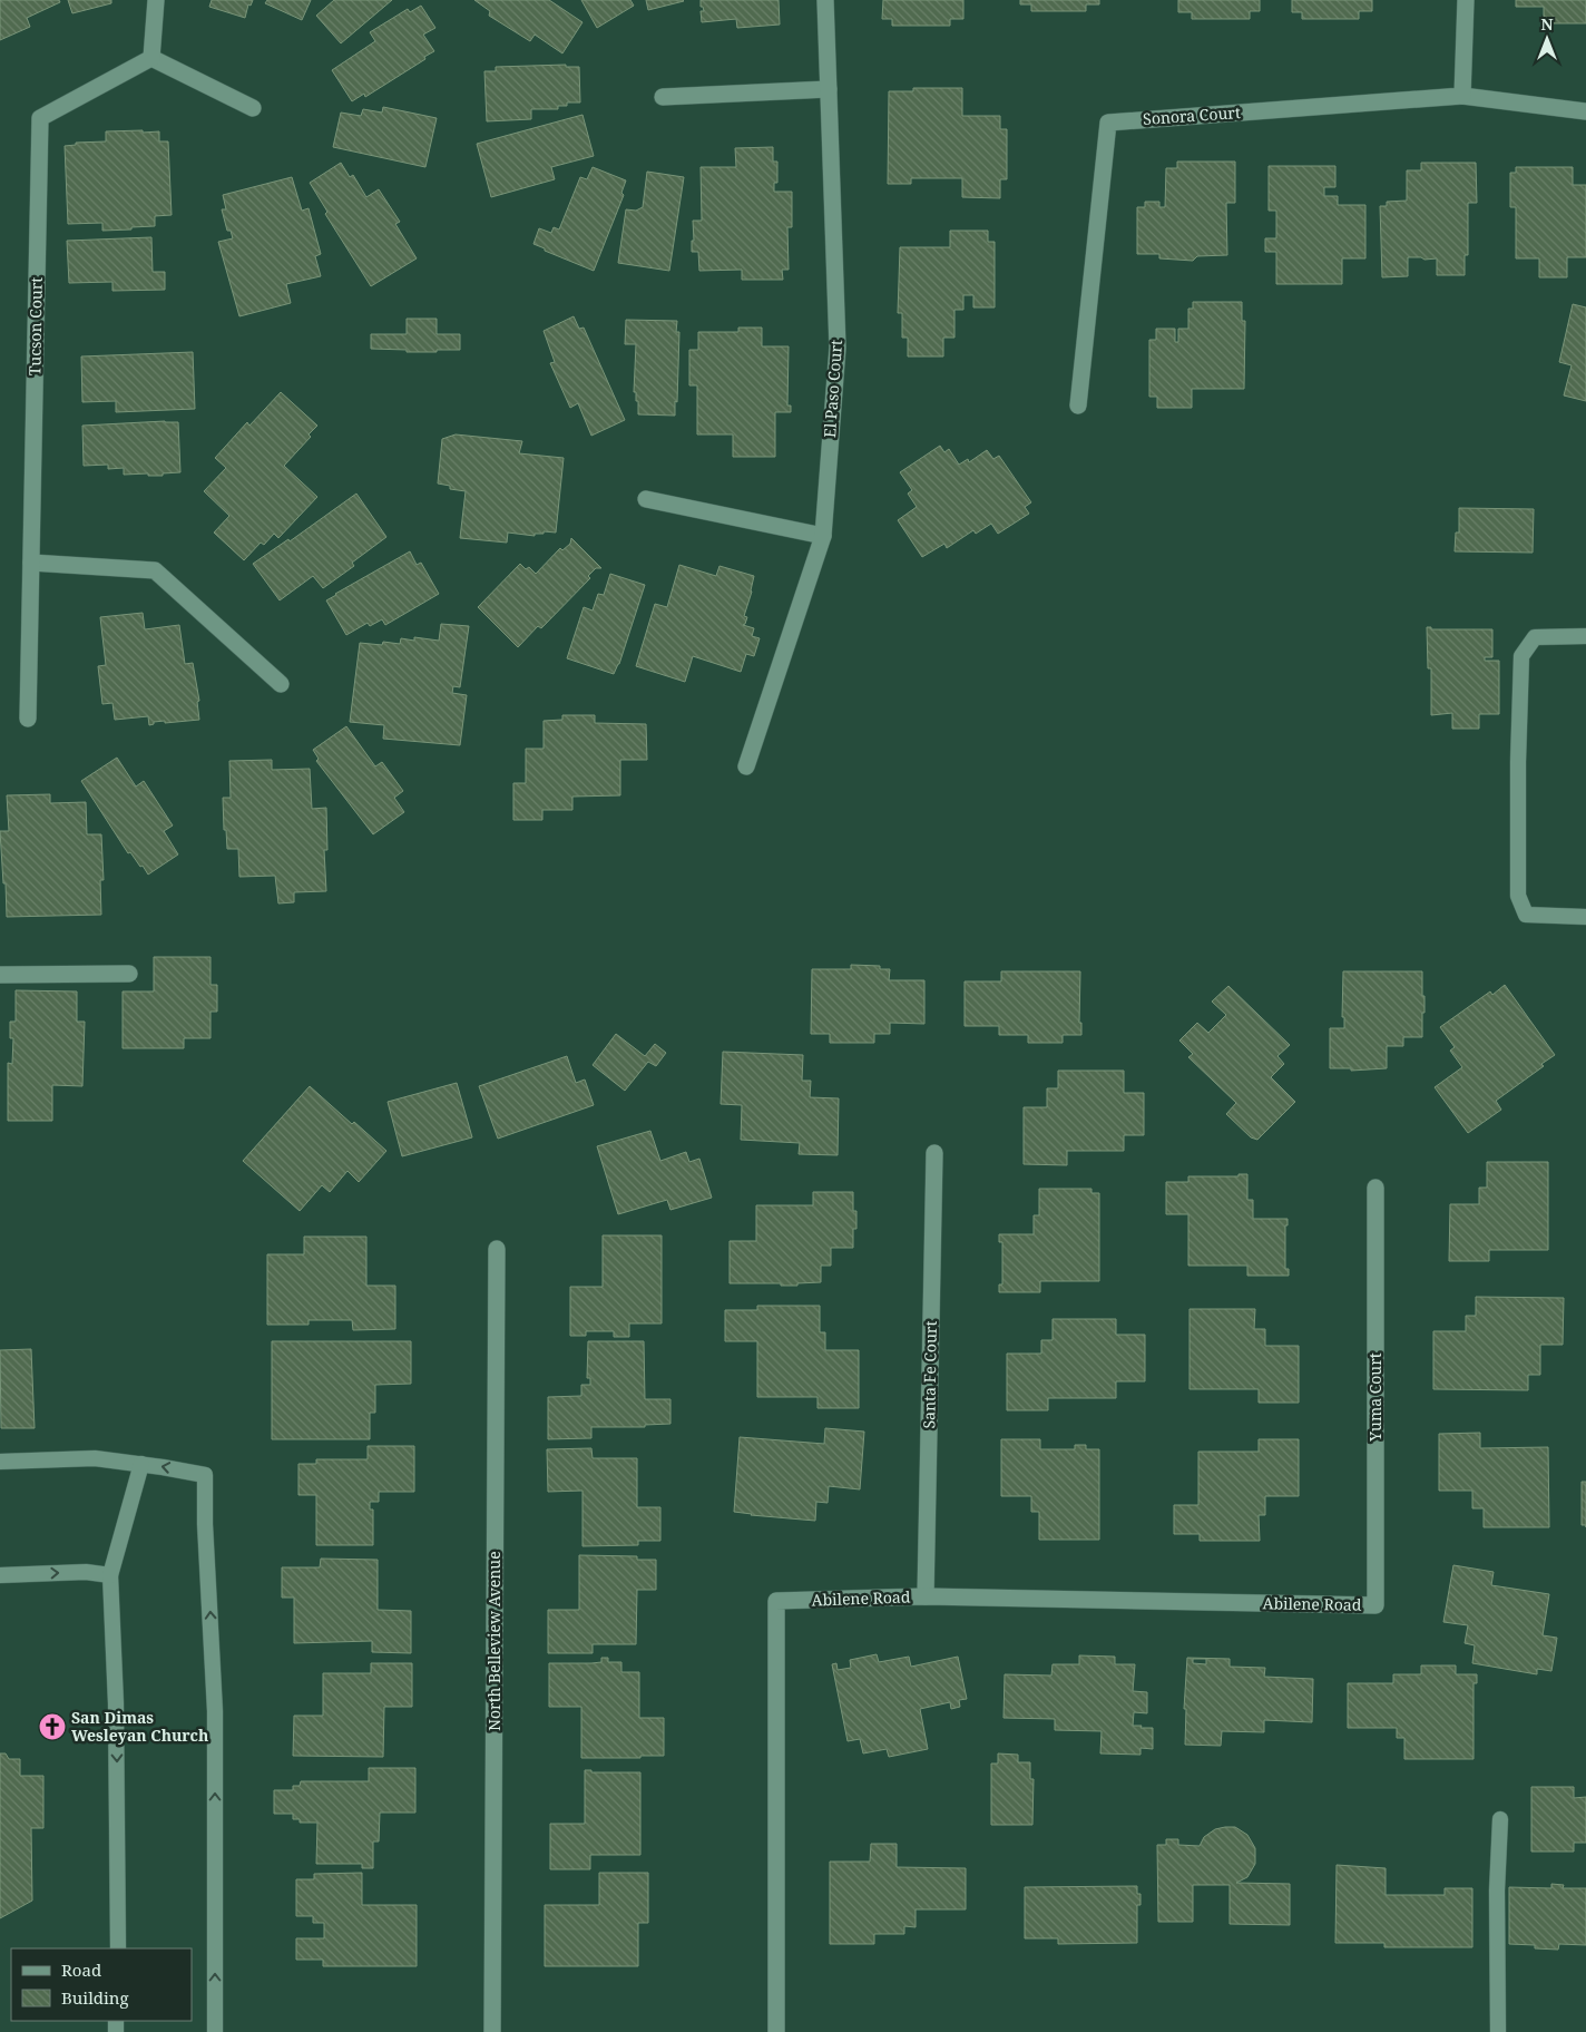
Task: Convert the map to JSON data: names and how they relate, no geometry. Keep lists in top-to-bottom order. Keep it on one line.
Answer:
{"streets":{"street":["Sonora Court","Tucson Court","El Paso Court","Santa Fe Court","Yuma Court","Abilene Road","North Belleview Avenue"]},"crossings":[["Santa Fe Court","Abilene Road"],["Yuma Court","Abilene Road"]],"places":{"church":["San Dimas Wesleyan Church"]},"legend":["Road","Building"],"north":"top"}
